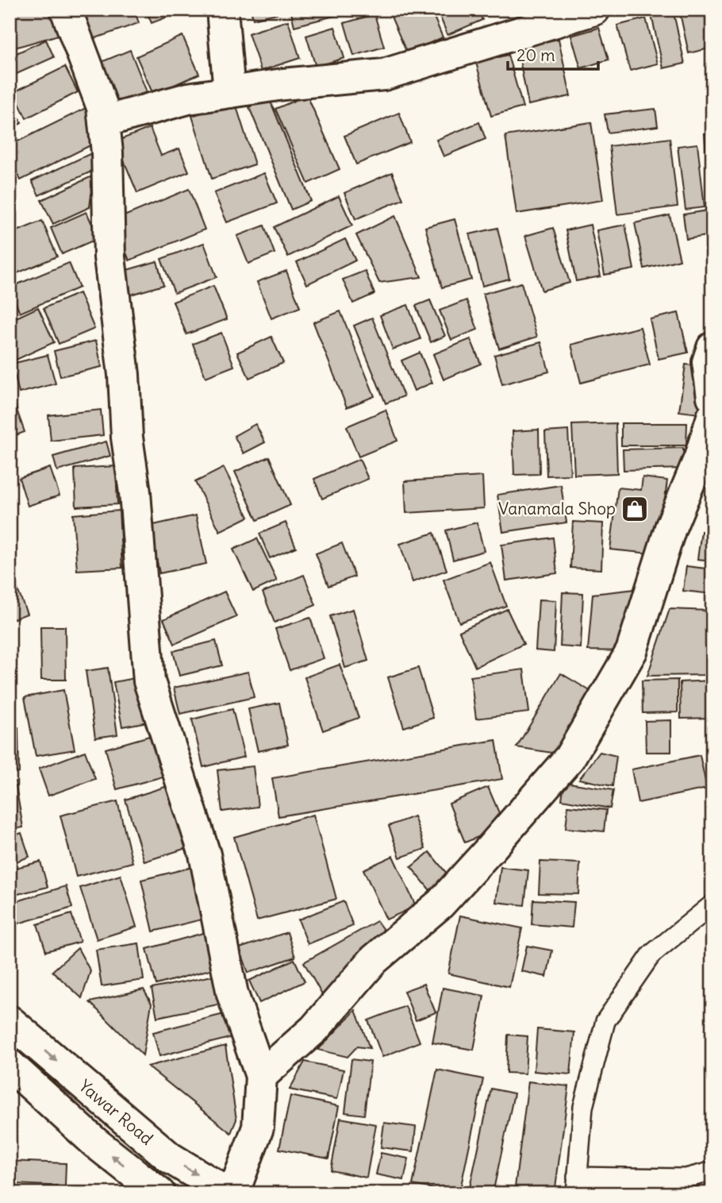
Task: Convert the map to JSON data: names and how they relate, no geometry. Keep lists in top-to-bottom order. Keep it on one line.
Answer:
{"streets":{"main road":["Yawar Road"]},"places":{"shop":["Vanamala Shop"]},"scale_bar":"20 m"}
